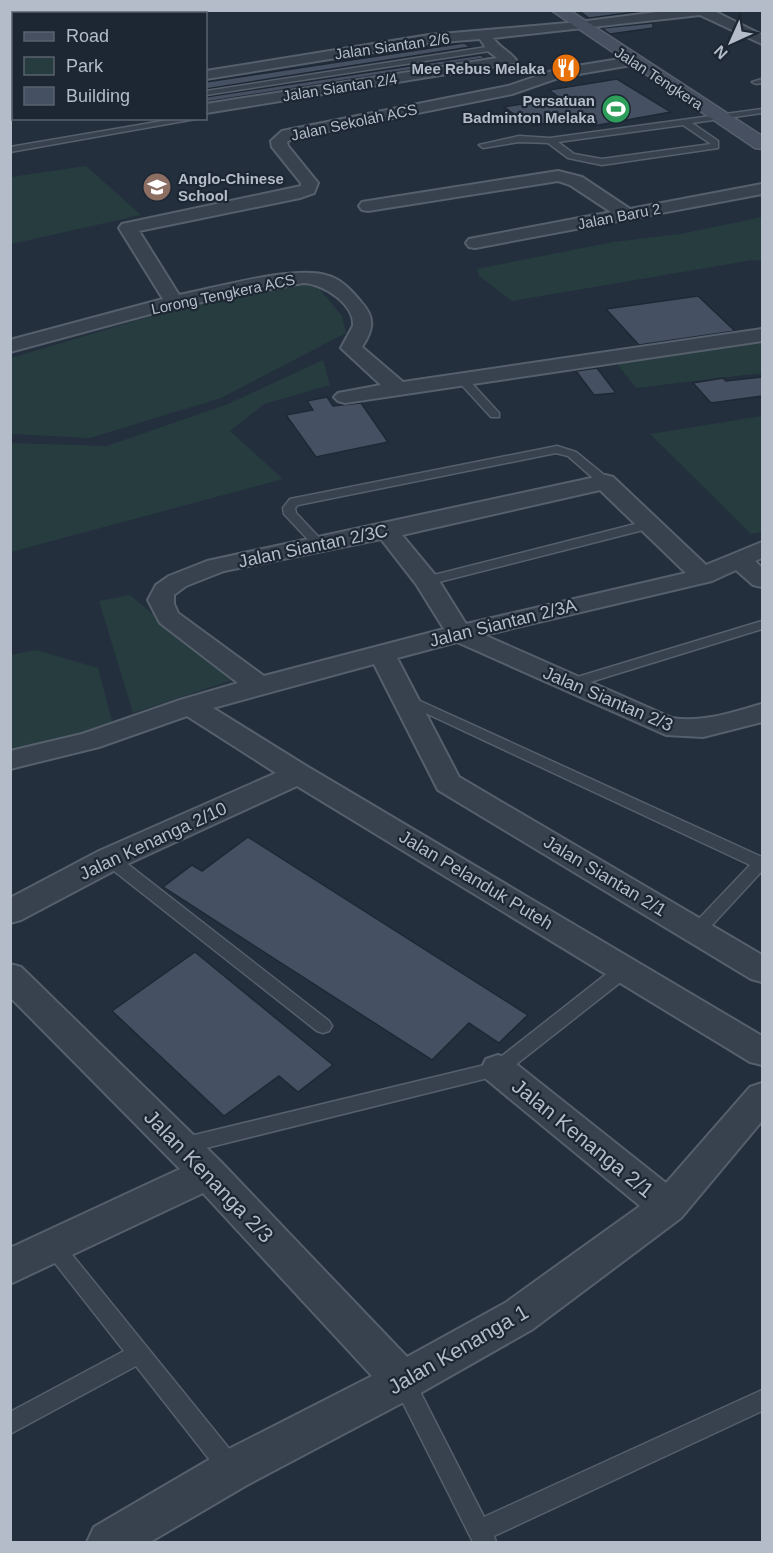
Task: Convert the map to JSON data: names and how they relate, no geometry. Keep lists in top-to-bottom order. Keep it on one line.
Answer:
{"streets":{"main road":["Jalan Tengkera"],"street":["Jalan Siantan 2/6","Jalan Siantan 2/4","Jalan Sekolah ACS","Jalan Baru 2","Lorong Tengkera ACS","Jalan Siantan 2/3C","Jalan Siantan 2/3A","Jalan Siantan 2/3","Jalan Kenanga 2/10","Jalan Siantan 2/1","Jalan Pelanduk Puteh","Jalan Kenanga 2/1","Jalan Kenanga 2/3","Jalan Kenanga 1"]},"crossings":[["Jalan Siantan 2/6","Jalan Tengkera"],["Jalan Siantan 2/6","Jalan Siantan 2/4"],["Jalan Tengkera","Jalan Sekolah ACS"],["Jalan Sekolah ACS","Lorong Tengkera ACS"],["Jalan Siantan 2/3C","Jalan Siantan 2/3A"],["Jalan Siantan 2/3A","Jalan Siantan 2/3"],["Jalan Siantan 2/3A","Jalan Pelanduk Puteh"],["Jalan Kenanga 2/10","Jalan Pelanduk Puteh"],["Jalan Kenanga 2/1","Jalan Kenanga 1"],["Jalan Kenanga 2/3","Jalan Kenanga 1"]],"places":{"restaurant":["Mee Rebus Melaka"],"sports":["Persatuan Badminton Melaka"],"school or university":["Anglo-Chinese School"]},"legend":["Road","Park","Building"],"north":"bottom left"}
